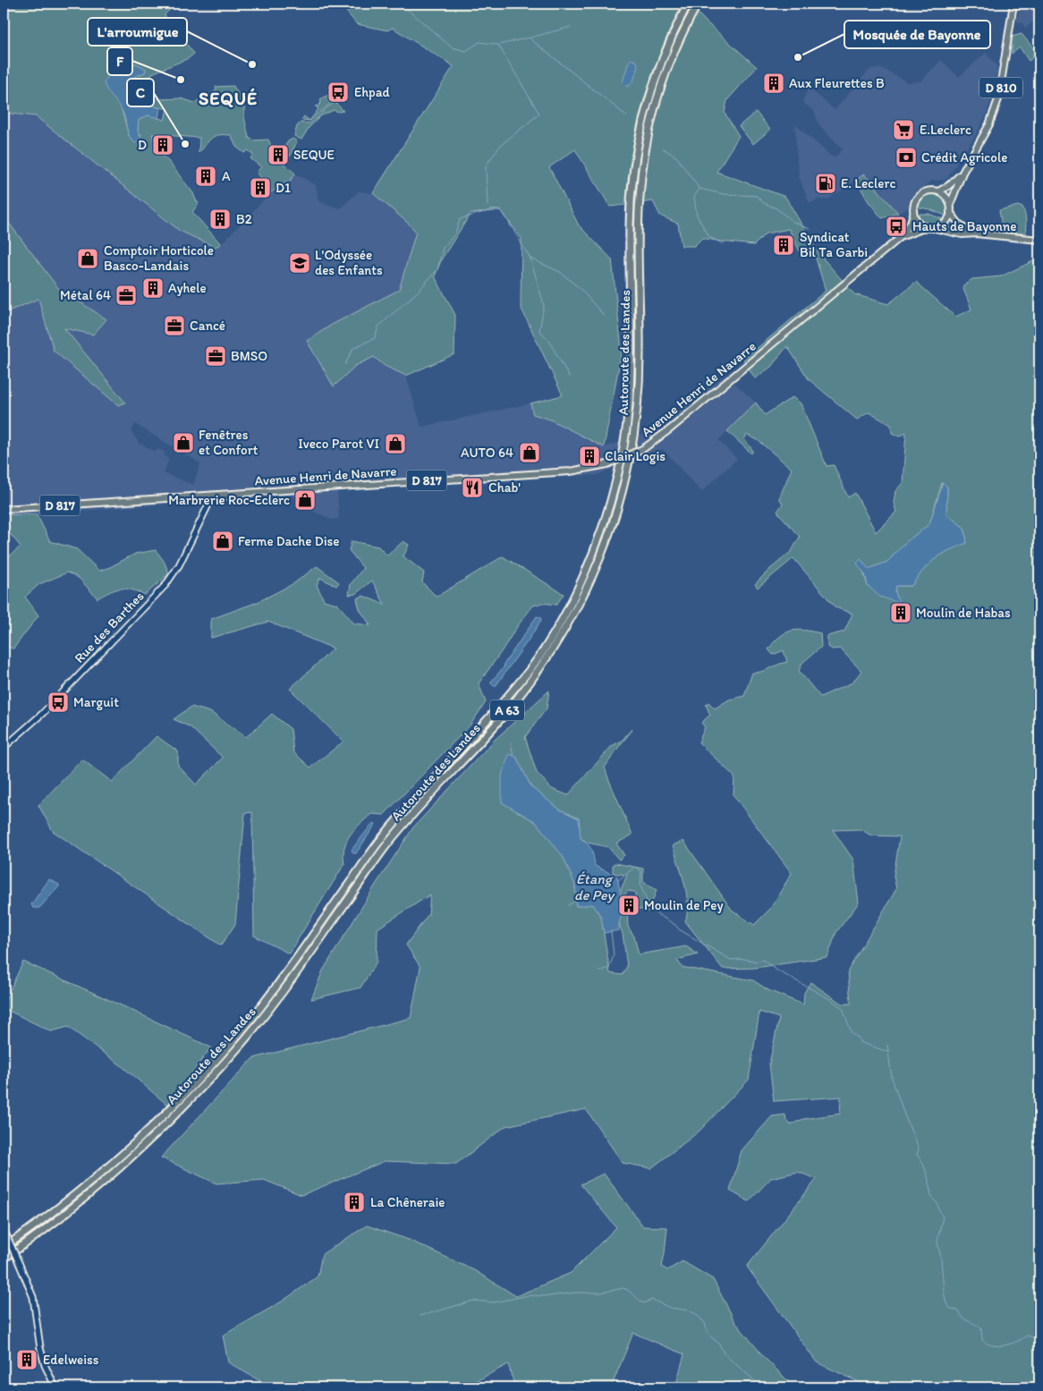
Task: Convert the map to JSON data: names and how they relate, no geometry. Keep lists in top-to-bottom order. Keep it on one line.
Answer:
{"streets":{"highway":["Autoroute des Landes","A 63"],"main road":["D 810","Avenue Henri de Navarre","D 817"],"street":["Rue des Barthes"]},"crossings":[["D 810","Avenue Henri de Navarre"],["Avenue Henri de Navarre","D 817"]],"districts":["SEQUÉ"],"water":["Étang de Pey"],"places":{"other":["Mosquée de Bayonne","L'arroumigue","F","C"],"building":["Aux Fleurettes B","D","SEQUE","A","D1","B2","Syndicat Bil Ta Garbi","Ayhele","Clair Logis","Moulin de Habas","Moulin de Pey","La Chêneraie","Edelweiss"],"bus stop":["Ehpad","Hauts de Bayonne","Marguit"],"supermarket":["E.Leclerc"],"bank":["Crédit Agricole"],"fuel station":["E. Leclerc"],"shop":["Comptoir Horticole Basco-Landais","Fenêtres et Confort","Iveco Parot VI","AUTO 64","Marbrerie Roc-Eclerc","Ferme Dache Dise"],"school or university":["L'Odyssée des Enfants"],"office":["Métal 64","Cancé","BMSO"],"restaurant":["Chab'"]}}
